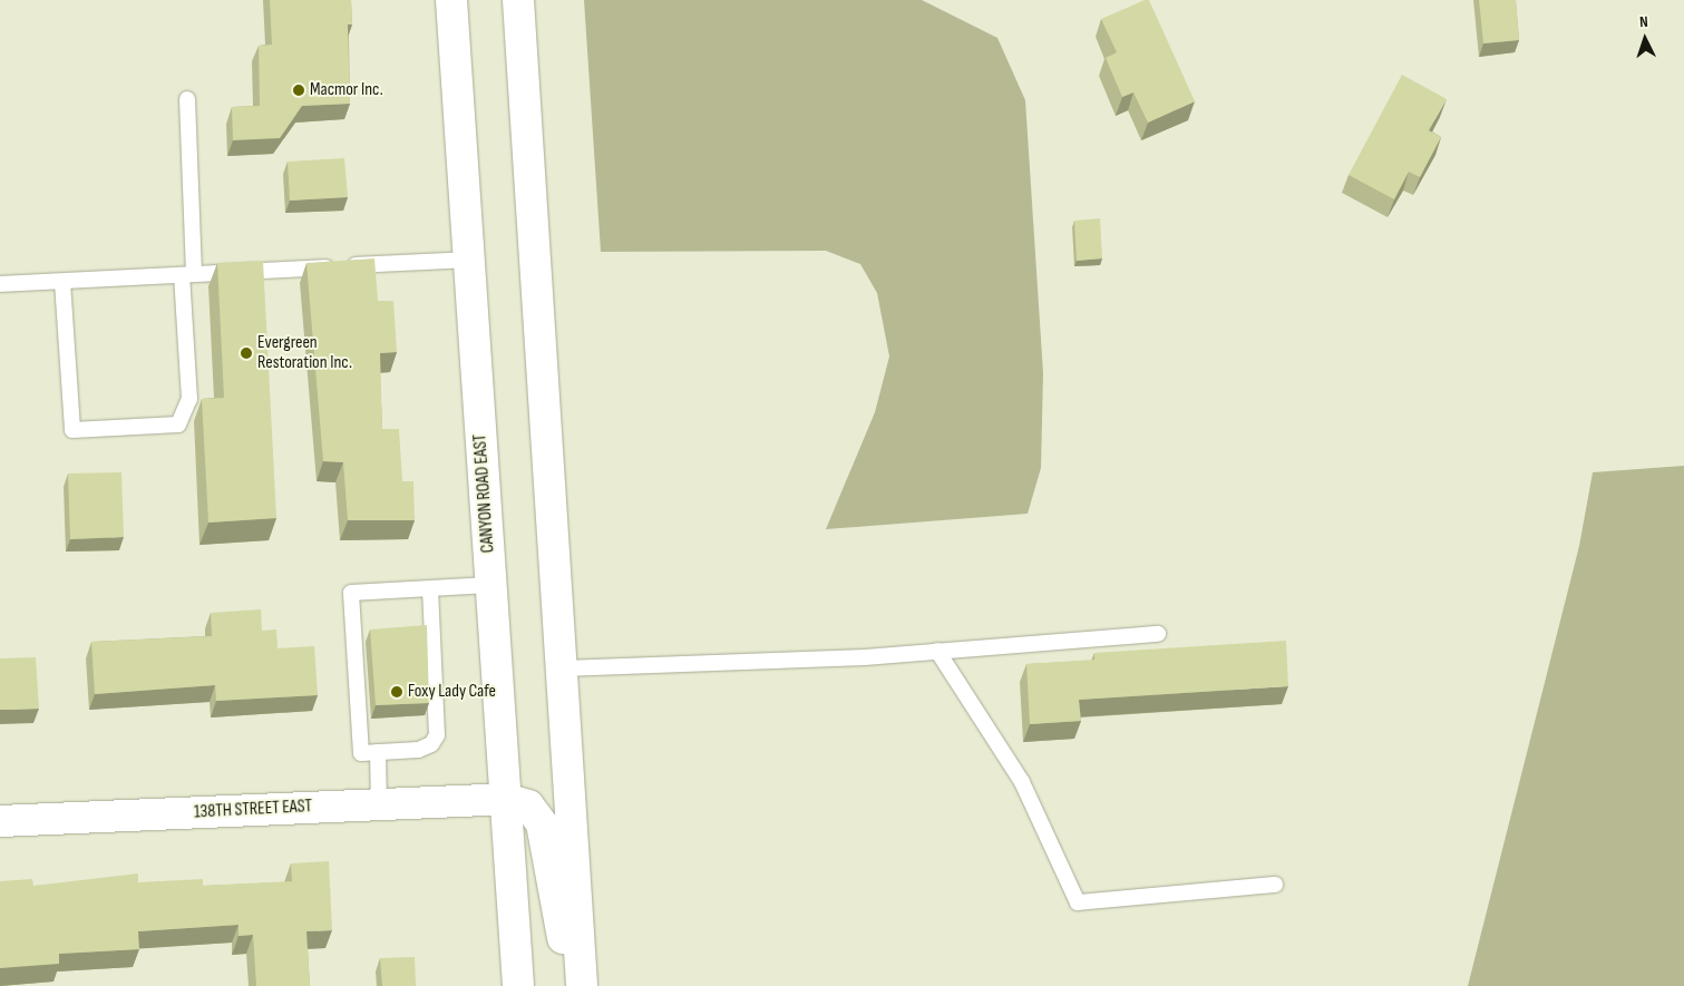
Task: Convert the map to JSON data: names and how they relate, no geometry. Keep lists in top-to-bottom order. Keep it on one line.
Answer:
{"streets":{"main road":["CANYON ROAD EAST","138TH STREET EAST"]},"crossings":[["CANYON ROAD EAST","138TH STREET EAST"]],"places":["Macmor Inc.","Evergreen Restoration Inc.","Foxy Lady Cafe"],"north":"top"}
